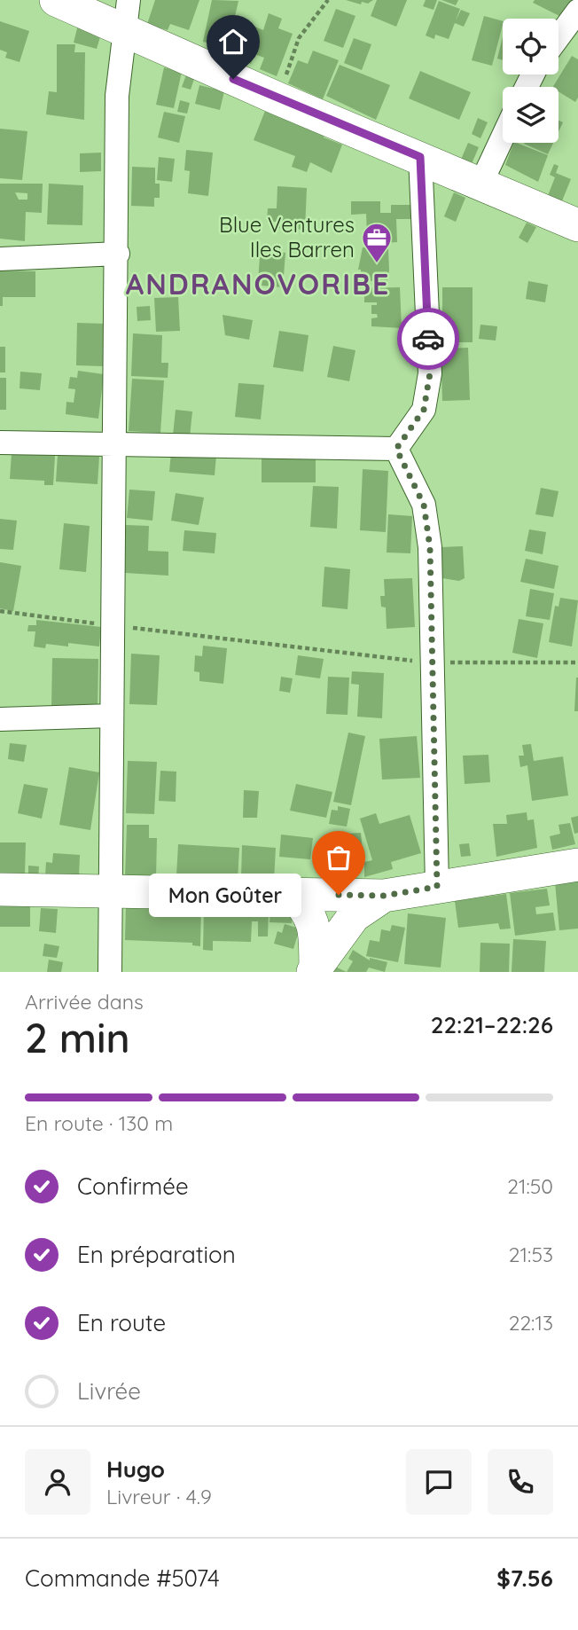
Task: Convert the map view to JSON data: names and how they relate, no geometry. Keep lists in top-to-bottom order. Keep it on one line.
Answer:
{"districts":["ANDRANOVORIBE"],"places":{"office":["Blue Ventures Iles Barren"],"other":["Mon Goûter"]},"page":{"bubble":"Mon Goûter","heading":["2 min","Arrivée dans","22:21–22:26"],"panel":["Hugo","Livreur · 4.9","Commande #5074","$7.56"],"bar":"En route · 130 m","list":[["Confirmée","21:50"],["En préparation","21:53"],["En route","22:13"],"Livrée"]}}
